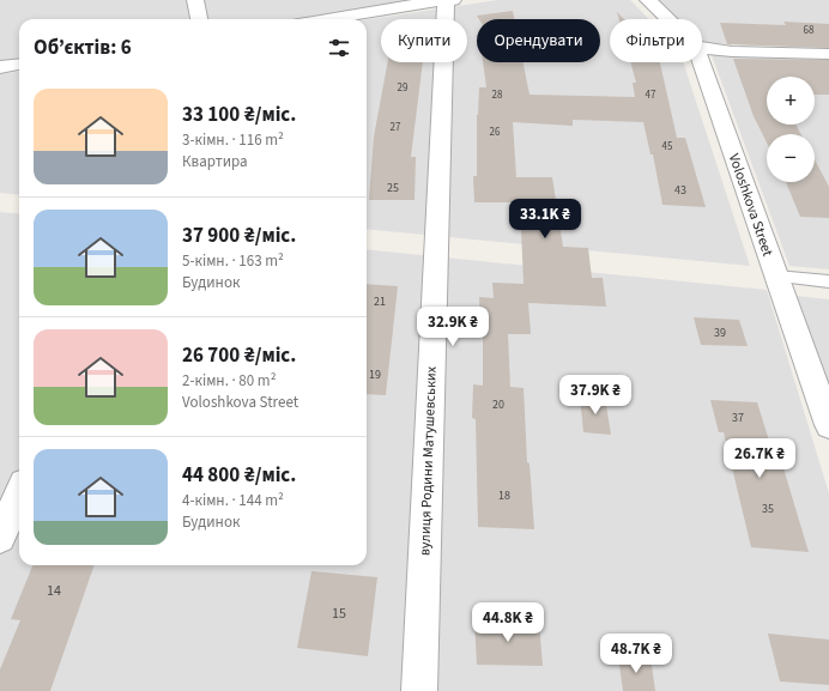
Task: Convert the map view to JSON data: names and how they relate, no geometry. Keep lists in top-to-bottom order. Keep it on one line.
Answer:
{"streets":{"street":["Voloshkova Street","вулиця Родини Матушевських"]},"house_numbers":["68","29","28","47","27","26","45","25","43","21","39","19","20","37","18","35","14","15"],"page":{"chip":["Купити","Орендувати","Фільтри"],"heading":"Об’єктів: 6","map_buttons":["+","−"],"list":[{"name":"33 100 ₴/міс.","note":"3-кімн. · 116 m² · Квартира"},{"name":"37 900 ₴/міс.","note":"5-кімн. · 163 m² · Будинок"},{"name":"26 700 ₴/міс.","note":"2-кімн. · 80 m² · Voloshkova Street"},{"name":"44 800 ₴/міс.","note":"4-кімн. · 144 m² · Будинок"}],"price":["33.1K ₴","32.9K ₴","37.9K ₴","26.7K ₴","44.8K ₴","48.7K ₴"]}}
